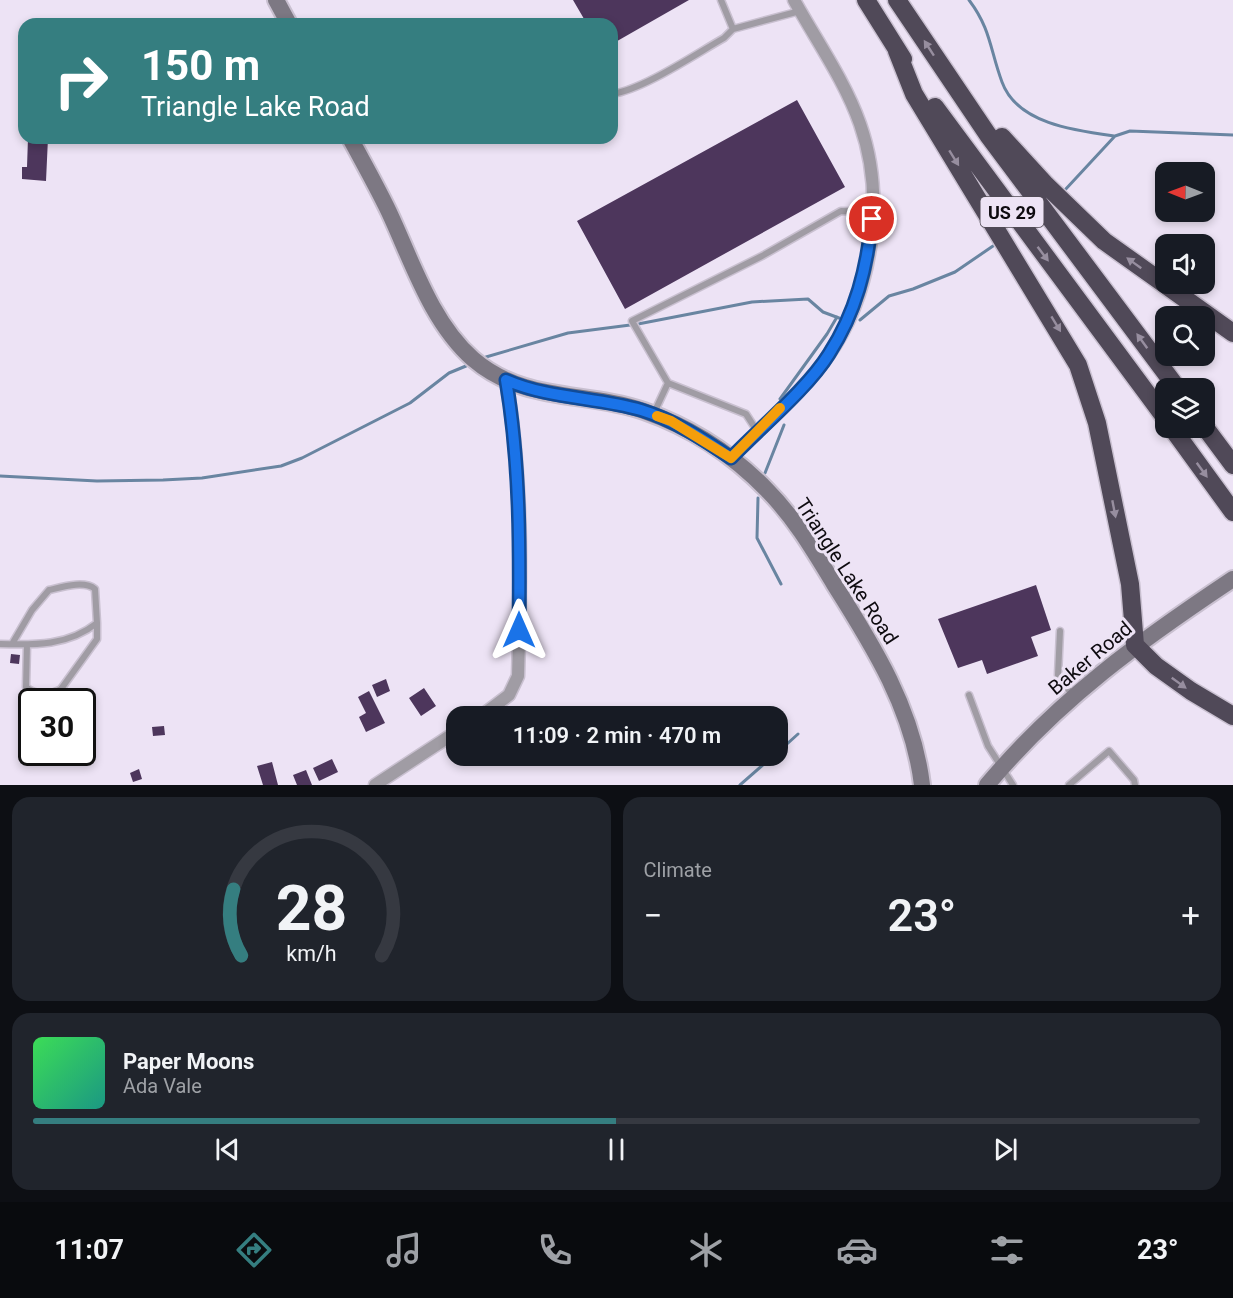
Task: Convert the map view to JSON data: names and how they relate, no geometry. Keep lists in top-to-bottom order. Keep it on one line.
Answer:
{"streets":{"highway":["US 29"],"street":["Triangle Lake Road","Baker Road"]},"north":"left","page":{"turn":["150 m","Triangle Lake Road"],"limit":"30","trip":"11:09 · 2 min · 470 m","tile":"Climate","heat":["−","23°","+"],"song":["Paper Moons","Ada Vale"],"tabs":["11:07","23°"],"gauge":["28","km/h"]}}
